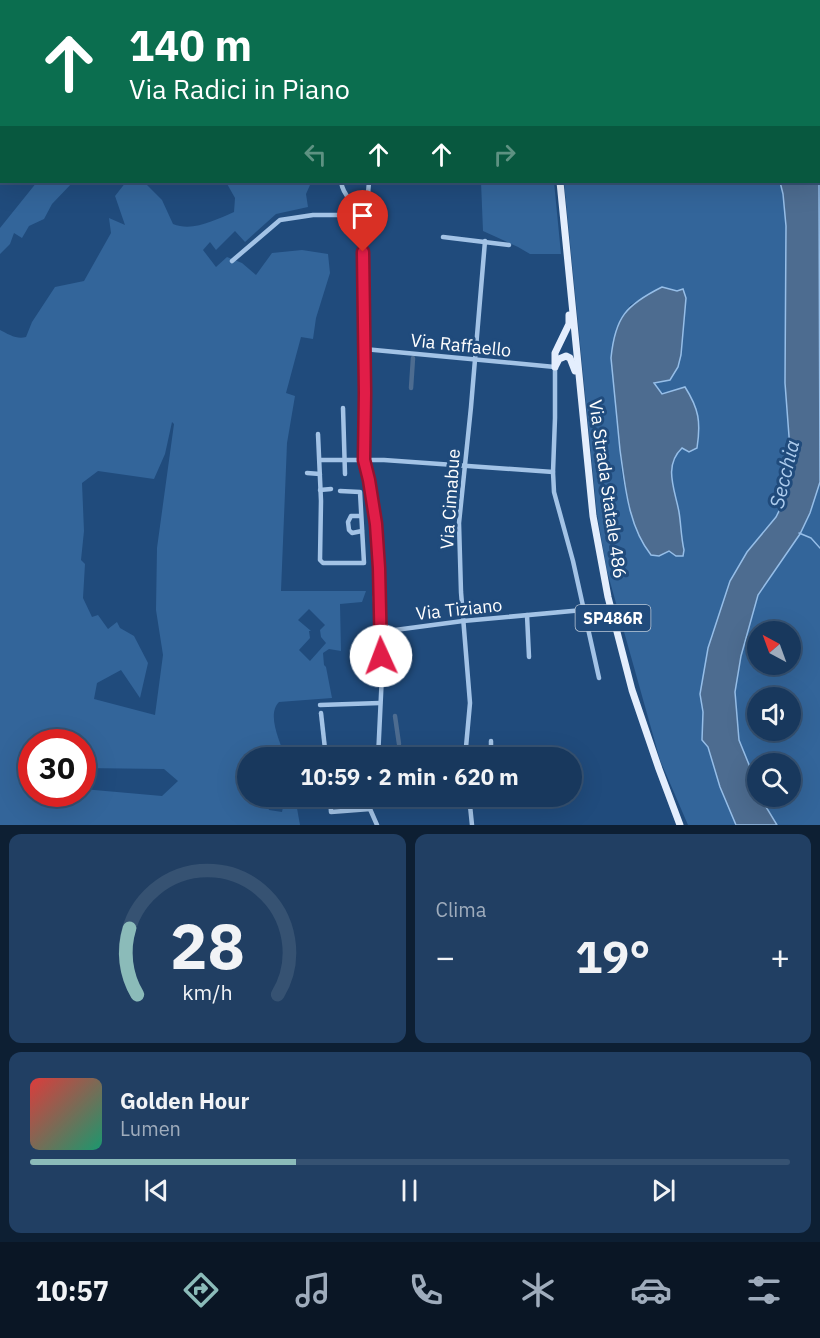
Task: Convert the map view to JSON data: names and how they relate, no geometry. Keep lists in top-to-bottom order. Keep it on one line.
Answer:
{"streets":{"main road":["Via Strada Statale 486","SP486R"],"street":["Via Raffaello","Via Cimabue","Via Tiziano"]},"crossings":[["Via Raffaello","Via Cimabue"],["Via Cimabue","Via Tiziano"]],"water":["Secchia"],"north":"top left","page":{"turn":["140 m","Via Radici in Piano"],"limit":"30","trip":"10:59 · 2 min · 620 m","tile":"Clima","heat":["−","19°","+"],"song":["Golden Hour","Lumen"],"tabs":"10:57","gauge":["28","km/h"]}}
